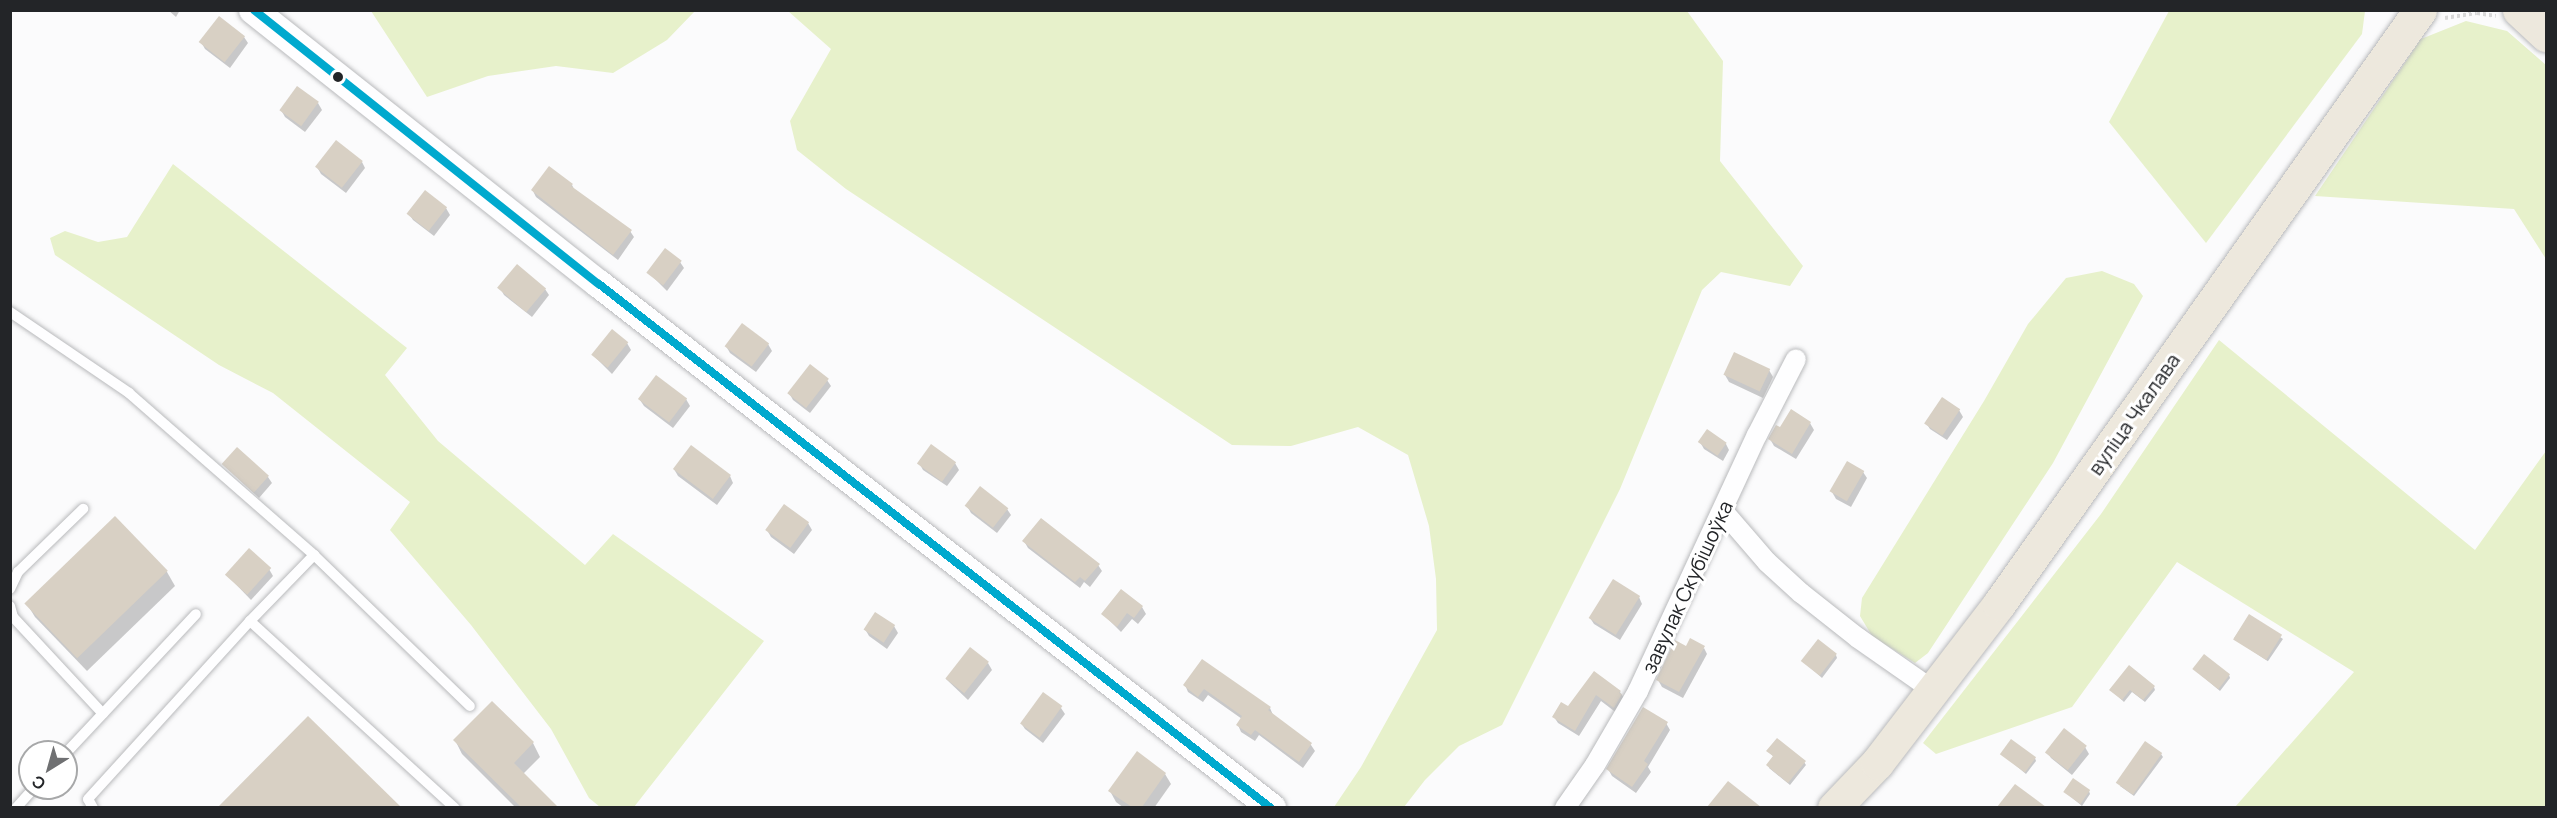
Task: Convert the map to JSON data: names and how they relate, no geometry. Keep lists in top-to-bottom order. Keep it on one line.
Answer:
{"streets":{"highway":["вуліца Чкалава"],"street":["завулак Скубішоўка"]},"north":"bottom left"}
